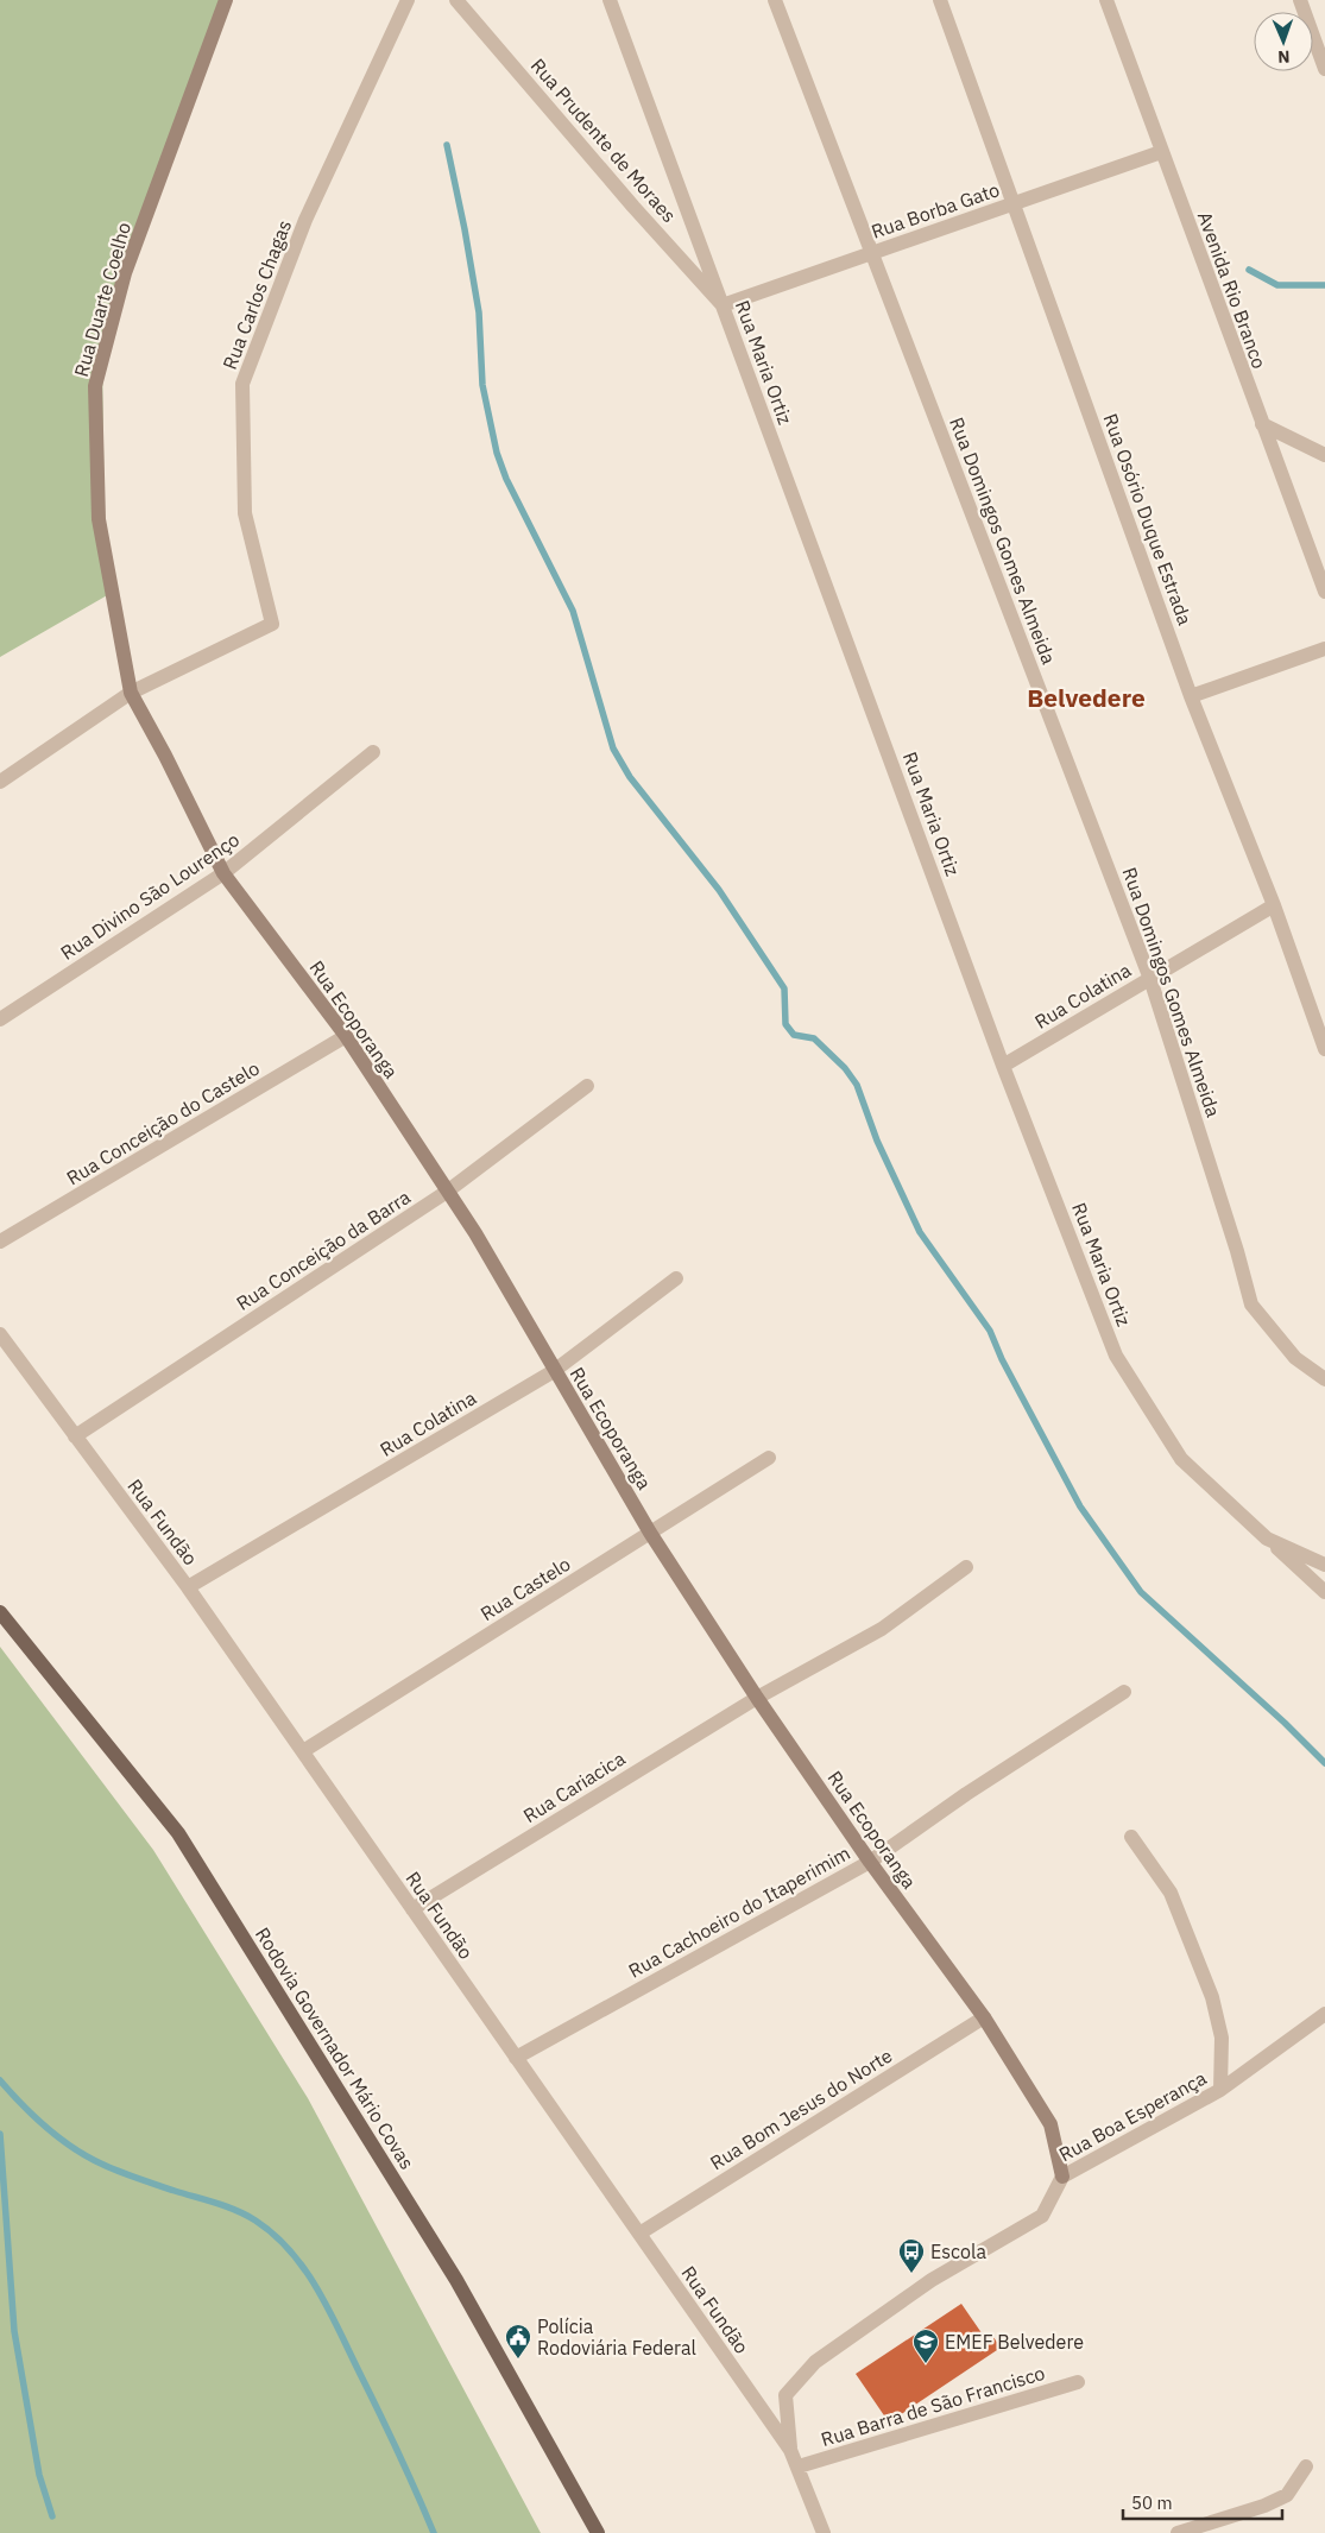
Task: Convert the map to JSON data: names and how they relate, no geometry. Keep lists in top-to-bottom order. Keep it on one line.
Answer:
{"streets":{"main road":["Rodovia Governador Mário Covas"],"street":["Rua Prudente de Moraes","Rua Borba Gato","Avenida Rio Branco","Rua Carlos Chagas","Rua Duarte Coelho","Rua Maria Ortiz","Rua Osório Duque Estrada","Rua Domingos Gomes Almeida","Rua Divino São Lourenço","Rua Colatina","Rua Ecoporanga","Rua Conceição do Castelo","Rua Conceição da Barra","Rua Fundão","Rua Castelo","Rua Cariacica","Rua Cachoeiro do Itaperimim","Rua Bom Jesus do Norte","Rua Boa Esperança","Rua Barra de São Francisco"]},"crossings":[["Rua Prudente de Moraes","Rua Borba Gato"],["Rua Prudente de Moraes","Rua Maria Ortiz"],["Rua Borba Gato","Avenida Rio Branco"],["Rua Borba Gato","Rua Maria Ortiz"],["Rua Borba Gato","Rua Osório Duque Estrada"],["Rua Borba Gato","Rua Domingos Gomes Almeida"],["Rua Carlos Chagas","Rua Duarte Coelho"],["Rua Carlos Chagas","Rua Ecoporanga"],["Rua Duarte Coelho","Rua Ecoporanga"],["Rua Maria Ortiz","Rua Colatina"],["Rua Osório Duque Estrada","Rua Colatina"],["Rua Domingos Gomes Almeida","Rua Colatina"],["Rua Divino São Lourenço","Rua Ecoporanga"],["Rua Colatina","Rua Ecoporanga"],["Rua Colatina","Rua Fundão"],["Rua Ecoporanga","Rua Conceição do Castelo"],["Rua Ecoporanga","Rua Conceição da Barra"],["Rua Ecoporanga","Rua Castelo"],["Rua Ecoporanga","Rua Cariacica"],["Rua Ecoporanga","Rua Cachoeiro do Itaperimim"],["Rua Ecoporanga","Rua Bom Jesus do Norte"],["Rua Ecoporanga","Rua Boa Esperança"],["Rua Conceição da Barra","Rua Fundão"],["Rua Fundão","Rua Castelo"],["Rua Fundão","Rua Cariacica"],["Rua Fundão","Rua Cachoeiro do Itaperimim"],["Rua Fundão","Rua Bom Jesus do Norte"],["Rua Fundão","Rua Boa Esperança"],["Rua Fundão","Rua Barra de São Francisco"]],"districts":["Belvedere"],"places":{"bus stop":["Escola"],"public building":["Polícia Rodoviária Federal"],"school or university":["EMEF Belvedere"]},"scale_bar":"50 m","north":"bottom"}
